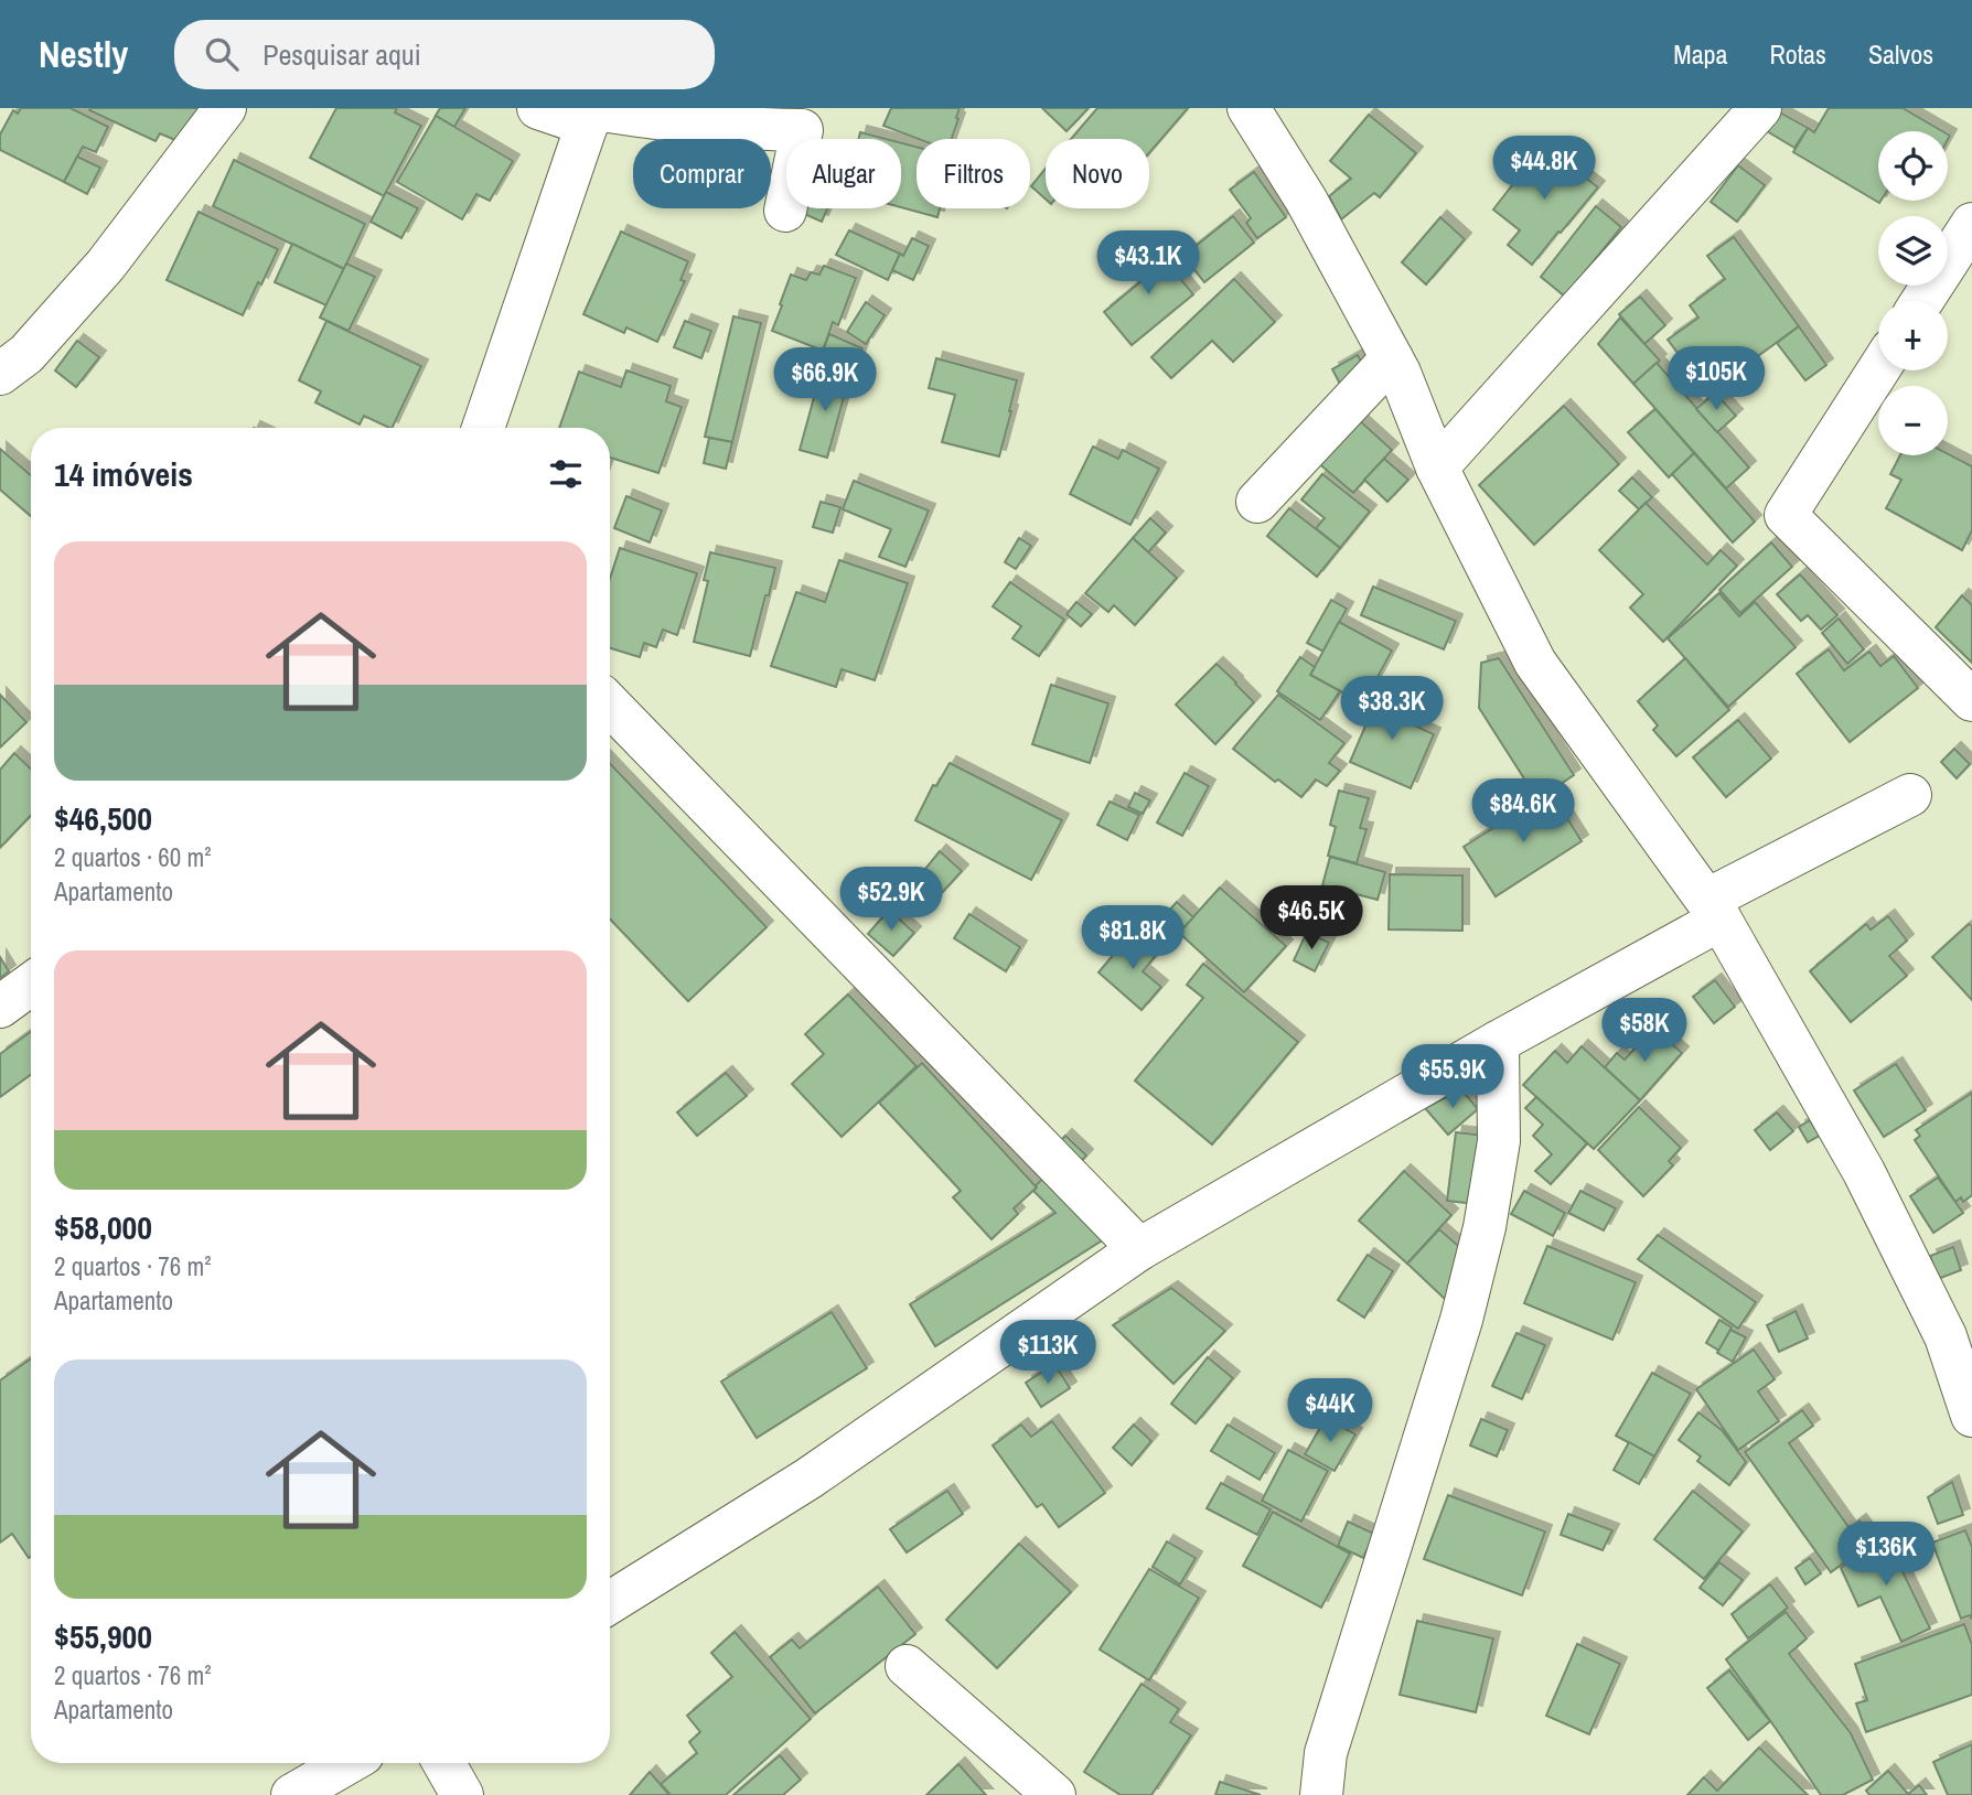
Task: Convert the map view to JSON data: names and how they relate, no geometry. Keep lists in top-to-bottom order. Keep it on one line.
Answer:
{"page":{"header":"Nestly","search":"Pesquisar aqui","nav":["Mapa","Rotas","Salvos"],"map_buttons":["+","−"],"price":["$44.8K","$43.1K","$105K","$66.9K","$38.3K","$84.6K","$52.9K","$46.5K","$81.8K","$58K","$55.9K","$113K","$44K","$136K"],"chip":["Comprar","Alugar","Filtros","Novo"],"heading":"14 imóveis","list":[{"name":"$46,500","note":"2 quartos · 60 m² · Apartamento"},{"name":"$58,000","note":"2 quartos · 76 m² · Apartamento"},{"name":"$55,900","note":"2 quartos · 76 m² · Apartamento"}]}}
